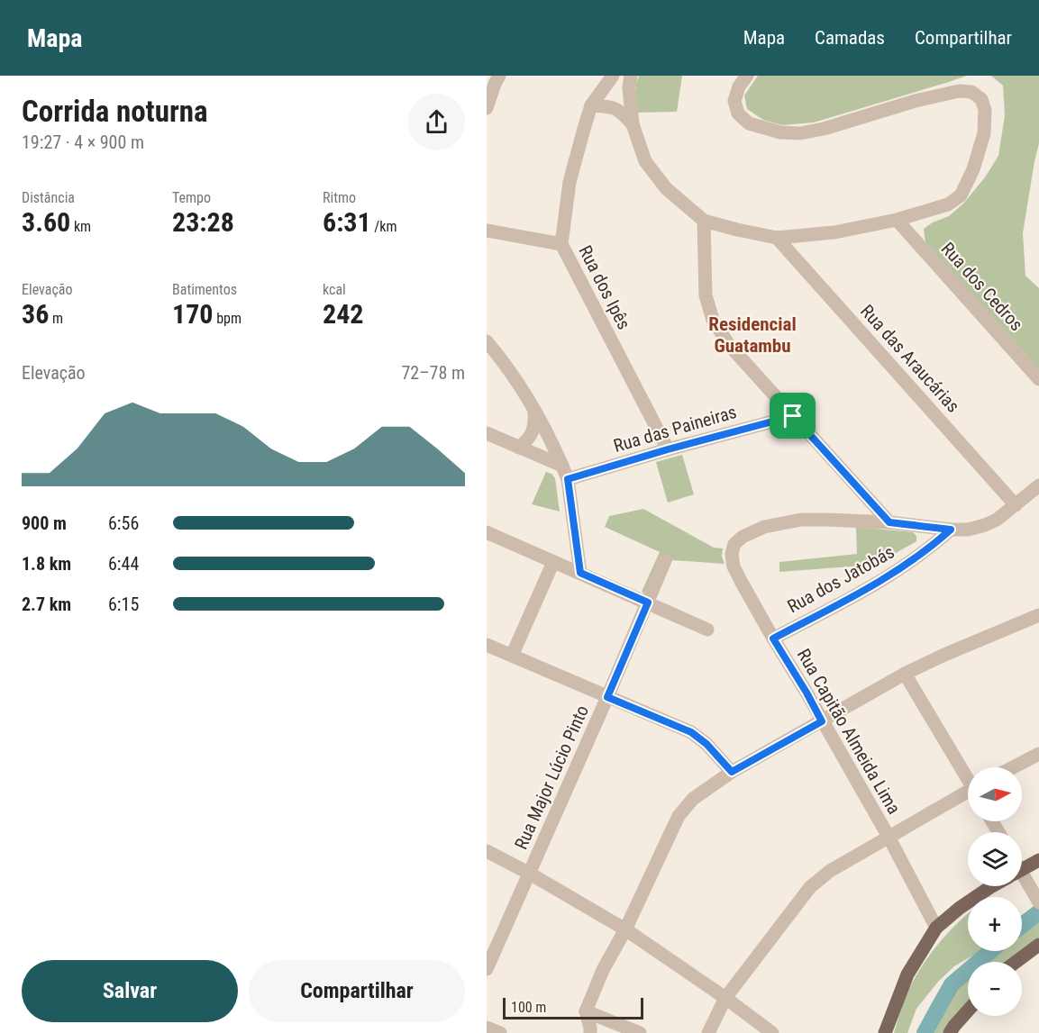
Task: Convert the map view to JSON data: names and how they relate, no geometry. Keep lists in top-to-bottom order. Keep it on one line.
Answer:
{"streets":{"street":["Rua dos Cedros","Rua dos Ipês","Rua das Araucárias","Rua das Paineiras","Rua dos Jatobás","Rua Capitão Almeida Lima","Rua Major Lúcio Pinto"]},"crossings":[["Rua dos Ipês","Rua das Paineiras"],["Rua dos Jatobás","Rua Capitão Almeida Lima"]],"districts":["Residencial Guatambu"],"scale_bar":"100 m","north":"right","page":{"header":"Mapa","nav":["Mapa","Camadas","Compartilhar"],"heading":["Corrida noturna","19:27 · 4 × 900 m"],"stats":[["Distância","3.60 km"],["Tempo","23:28"],["Ritmo","6:31 /km"],["Elevação","36 m"],["Batimentos","170 bpm"],["kcal","242"]],"chart":["Elevação","72–78 m"],"list":[{"name":"900 m","note":"6:56"},{"name":"1.8 km","note":"6:44"},{"name":"2.7 km","note":"6:15"}],"map_buttons":["+","−"],"buttons":["Salvar","Compartilhar"],"scale":"100 m"}}
